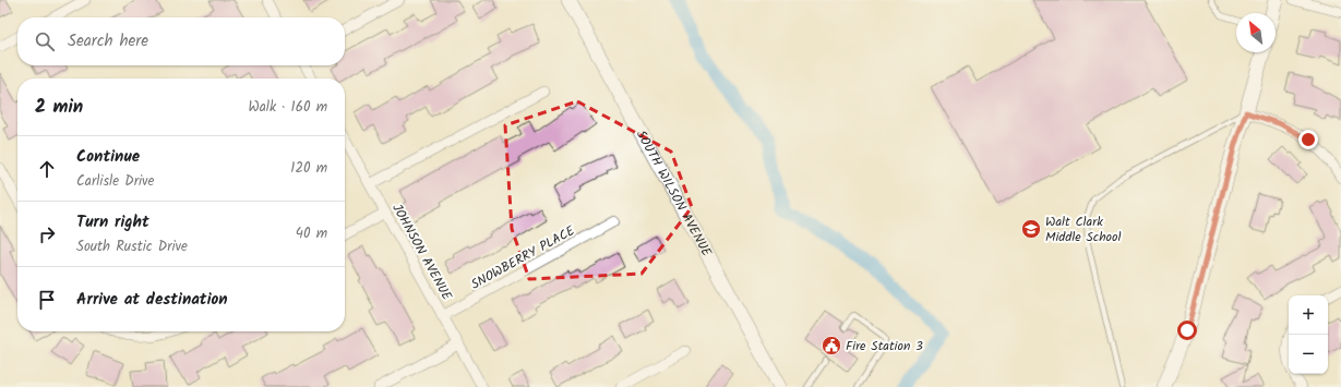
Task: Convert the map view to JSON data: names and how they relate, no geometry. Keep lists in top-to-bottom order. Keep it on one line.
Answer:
{"streets":{"main road":["SOUTH WILSON AVENUE"],"street":["JOHNSON AVENUE","SNOWBERRY PLACE"]},"crossings":[["JOHNSON AVENUE","SNOWBERRY PLACE"]],"places":{"school or university":["Walt Clark Middle School"],"public building":["Fire Station 3"]},"north":"top left","page":{"search":"Search here","heading":["2 min","Walk · 160 m"],"list":[["Continue","Carlisle Drive","120 m"],["Turn right","South Rustic Drive","40 m"],"Arrive at destination"],"map_buttons":["+","−"]}}
